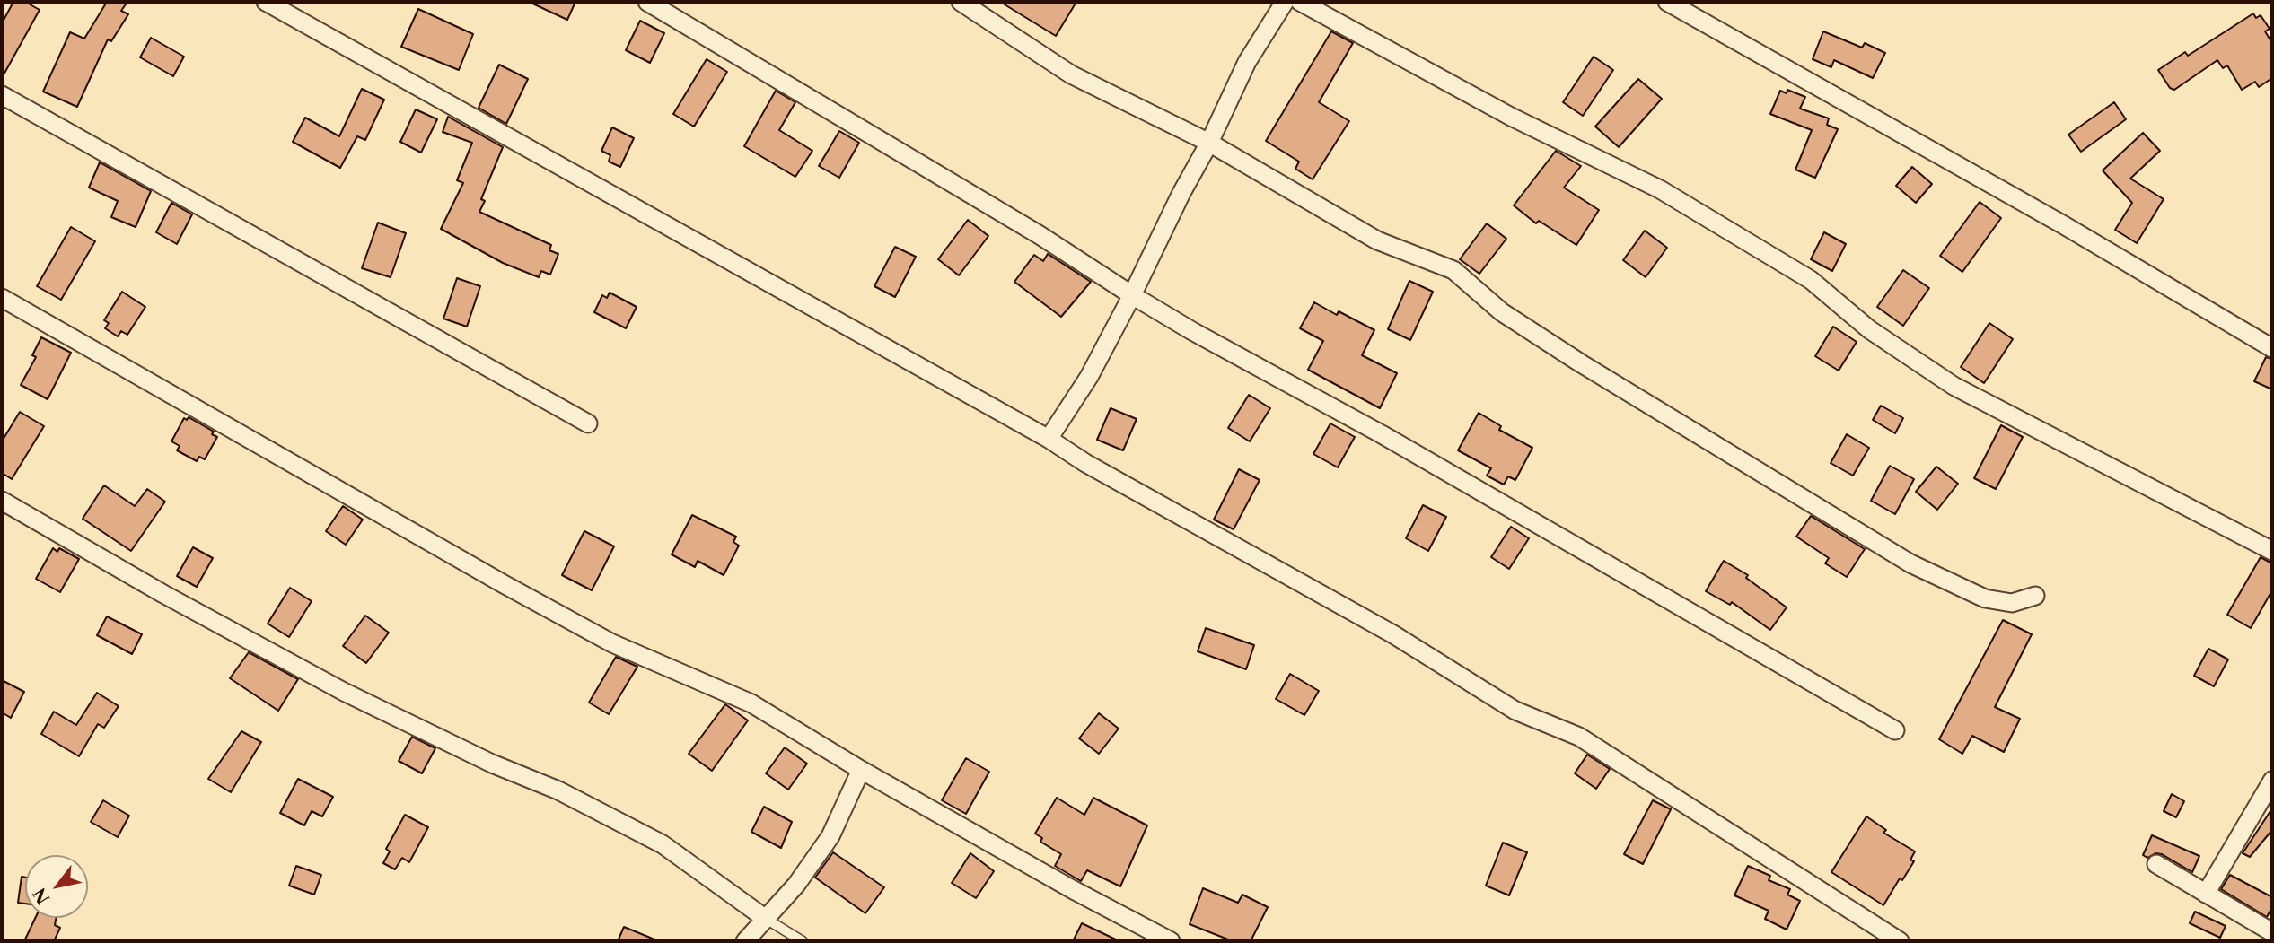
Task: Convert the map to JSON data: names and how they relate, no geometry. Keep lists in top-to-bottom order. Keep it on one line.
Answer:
{"north":"bottom left"}
